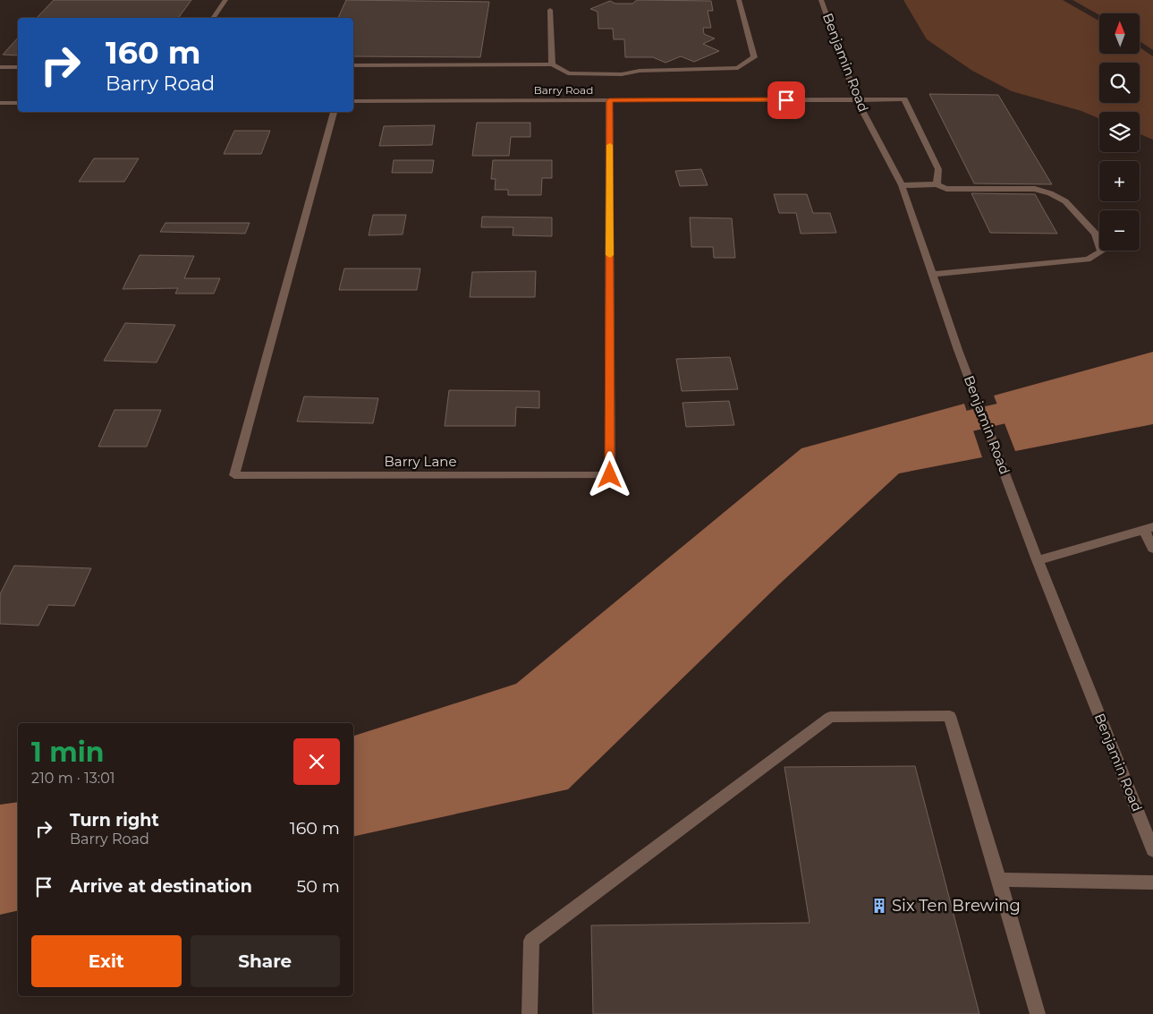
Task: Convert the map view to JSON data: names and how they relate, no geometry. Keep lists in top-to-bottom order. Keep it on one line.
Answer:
{"streets":{"street":["Benjamin Road","Barry Road","Barry Lane"]},"crossings":[["Benjamin Road","Barry Road"],["Barry Road","Barry Lane"]],"places":{"building":["Six Ten Brewing"]},"north":"top","page":{"map_buttons":["+","−"],"turn":["160 m","Barry Road"],"heading":["1 min","210 m · 13:01"],"list":[{"name":"Turn right","note":"Barry Road","value":"160 m"},{"name":"Arrive at destination","value":"50 m"}],"buttons":["Exit","Share"]}}
